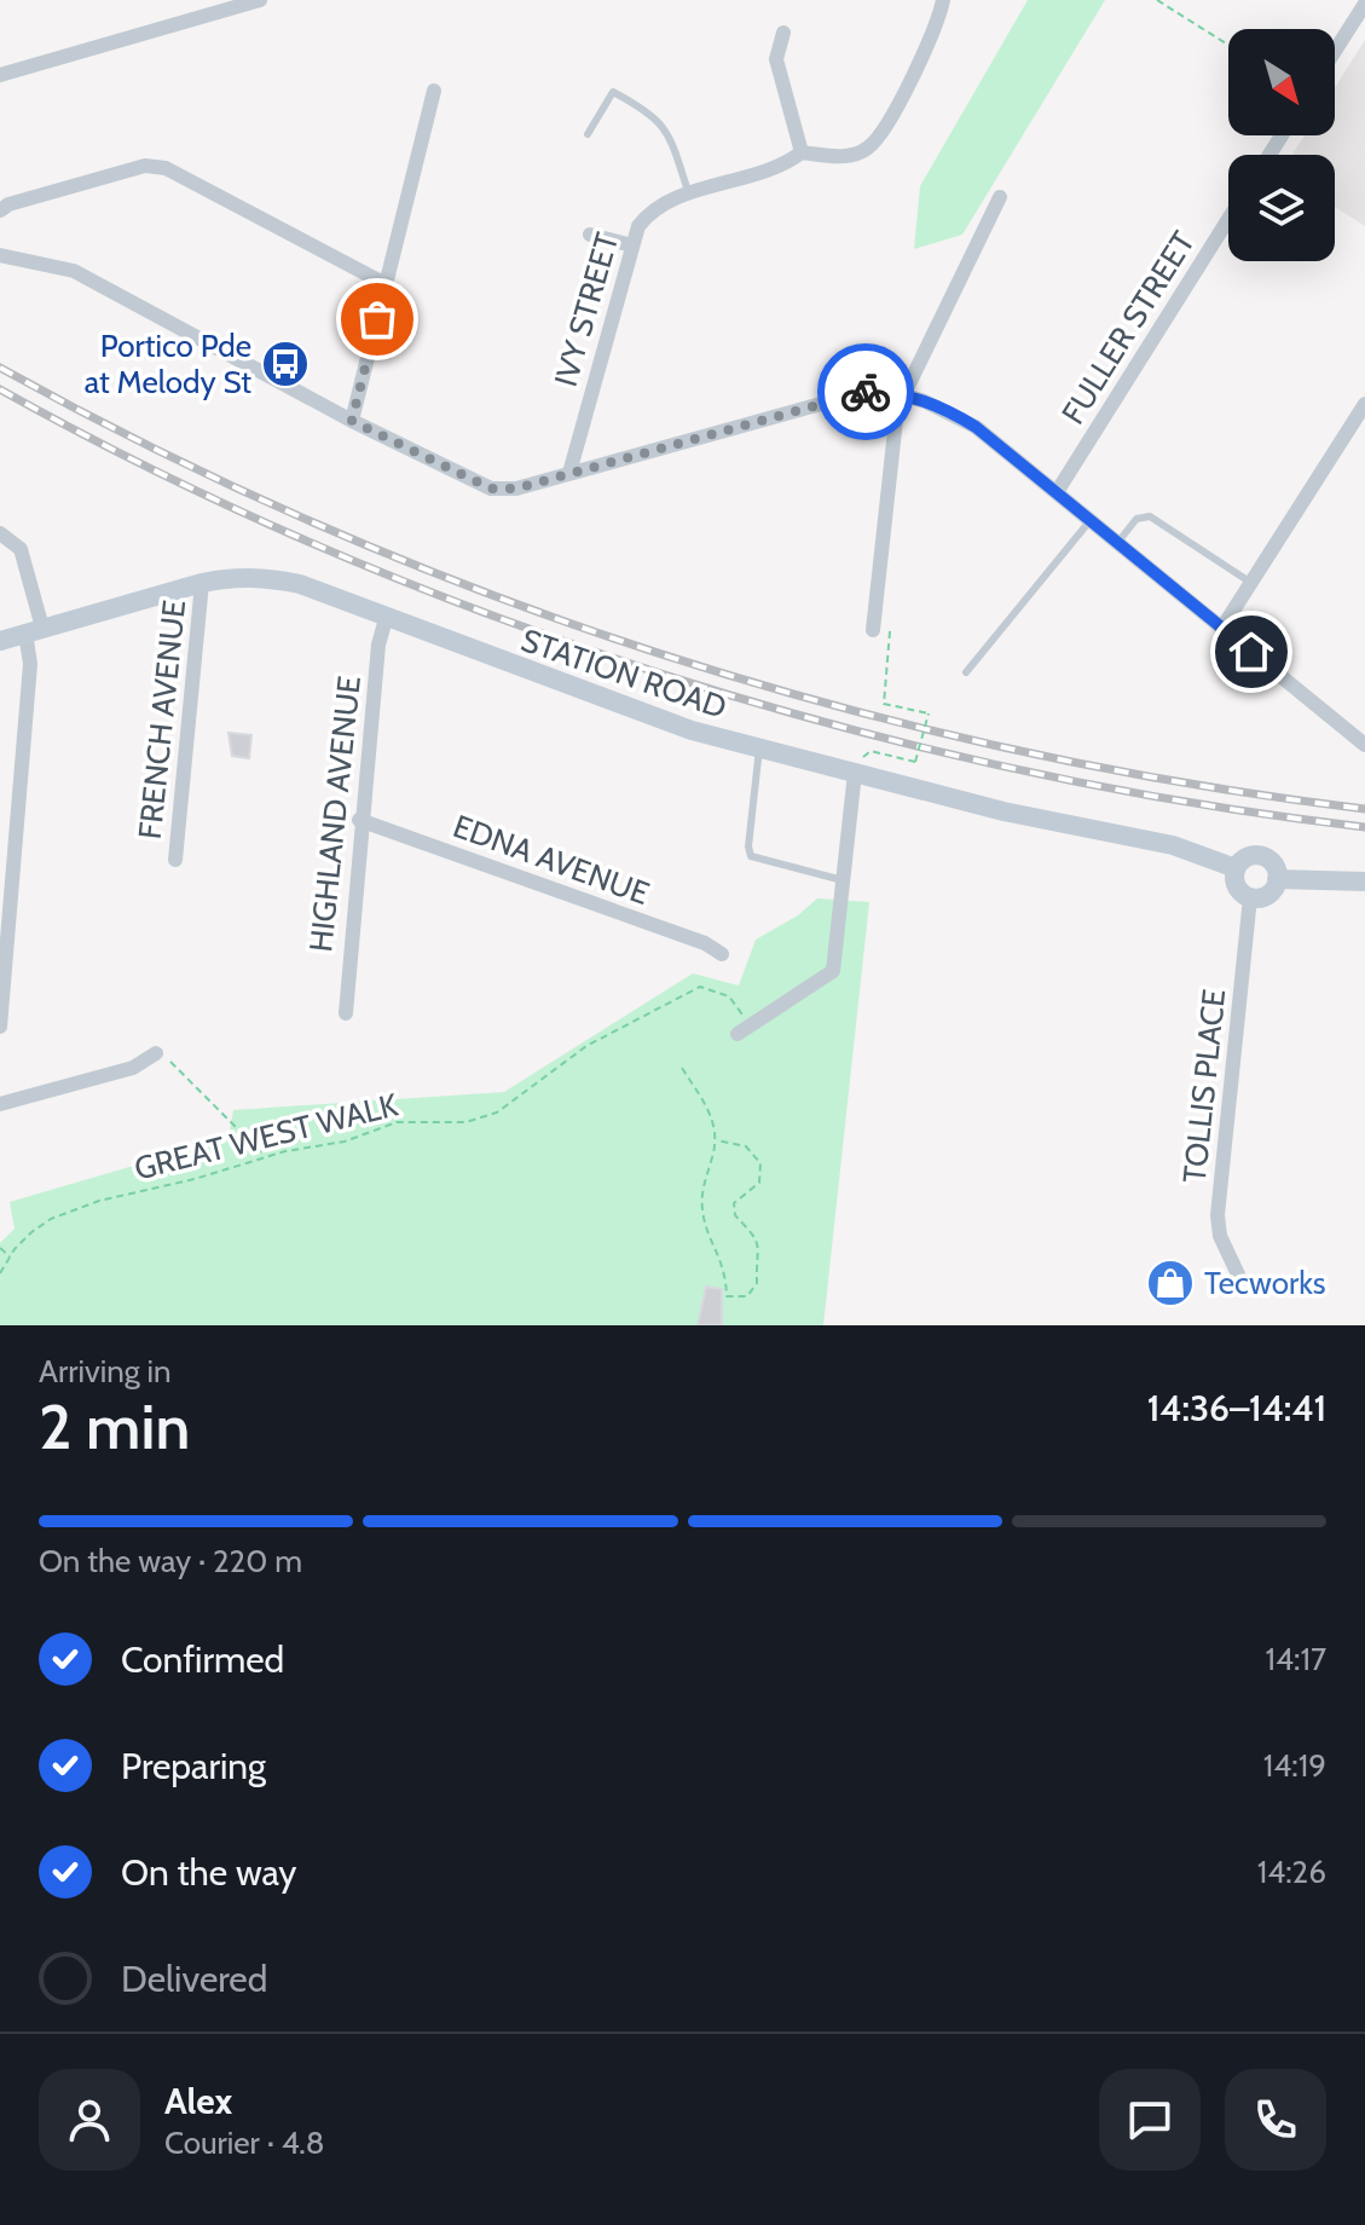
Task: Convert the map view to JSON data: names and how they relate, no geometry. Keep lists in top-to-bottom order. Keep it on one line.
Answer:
{"streets":{"main road":["STATION ROAD"],"street":["IVY STREET","FULLER STREET","FRENCH AVENUE","HIGHLAND AVENUE","EDNA AVENUE","TOLLIS PLACE"],"path":["GREAT WEST WALK"]},"crossings":[["STATION ROAD","FRENCH AVENUE"],["STATION ROAD","HIGHLAND AVENUE"],["STATION ROAD","TOLLIS PLACE"],["HIGHLAND AVENUE","EDNA AVENUE"]],"places":{"bus stop":["Portico Pde at Melody St"],"shop":["Tecworks"]},"north":"bottom right","page":{"heading":["2 min","Arriving in","14:36–14:41"],"panel":["Alex","Courier · 4.8"],"bar":"On the way · 220 m","list":[["Confirmed","14:17"],["Preparing","14:19"],["On the way","14:26"],"Delivered"]}}
